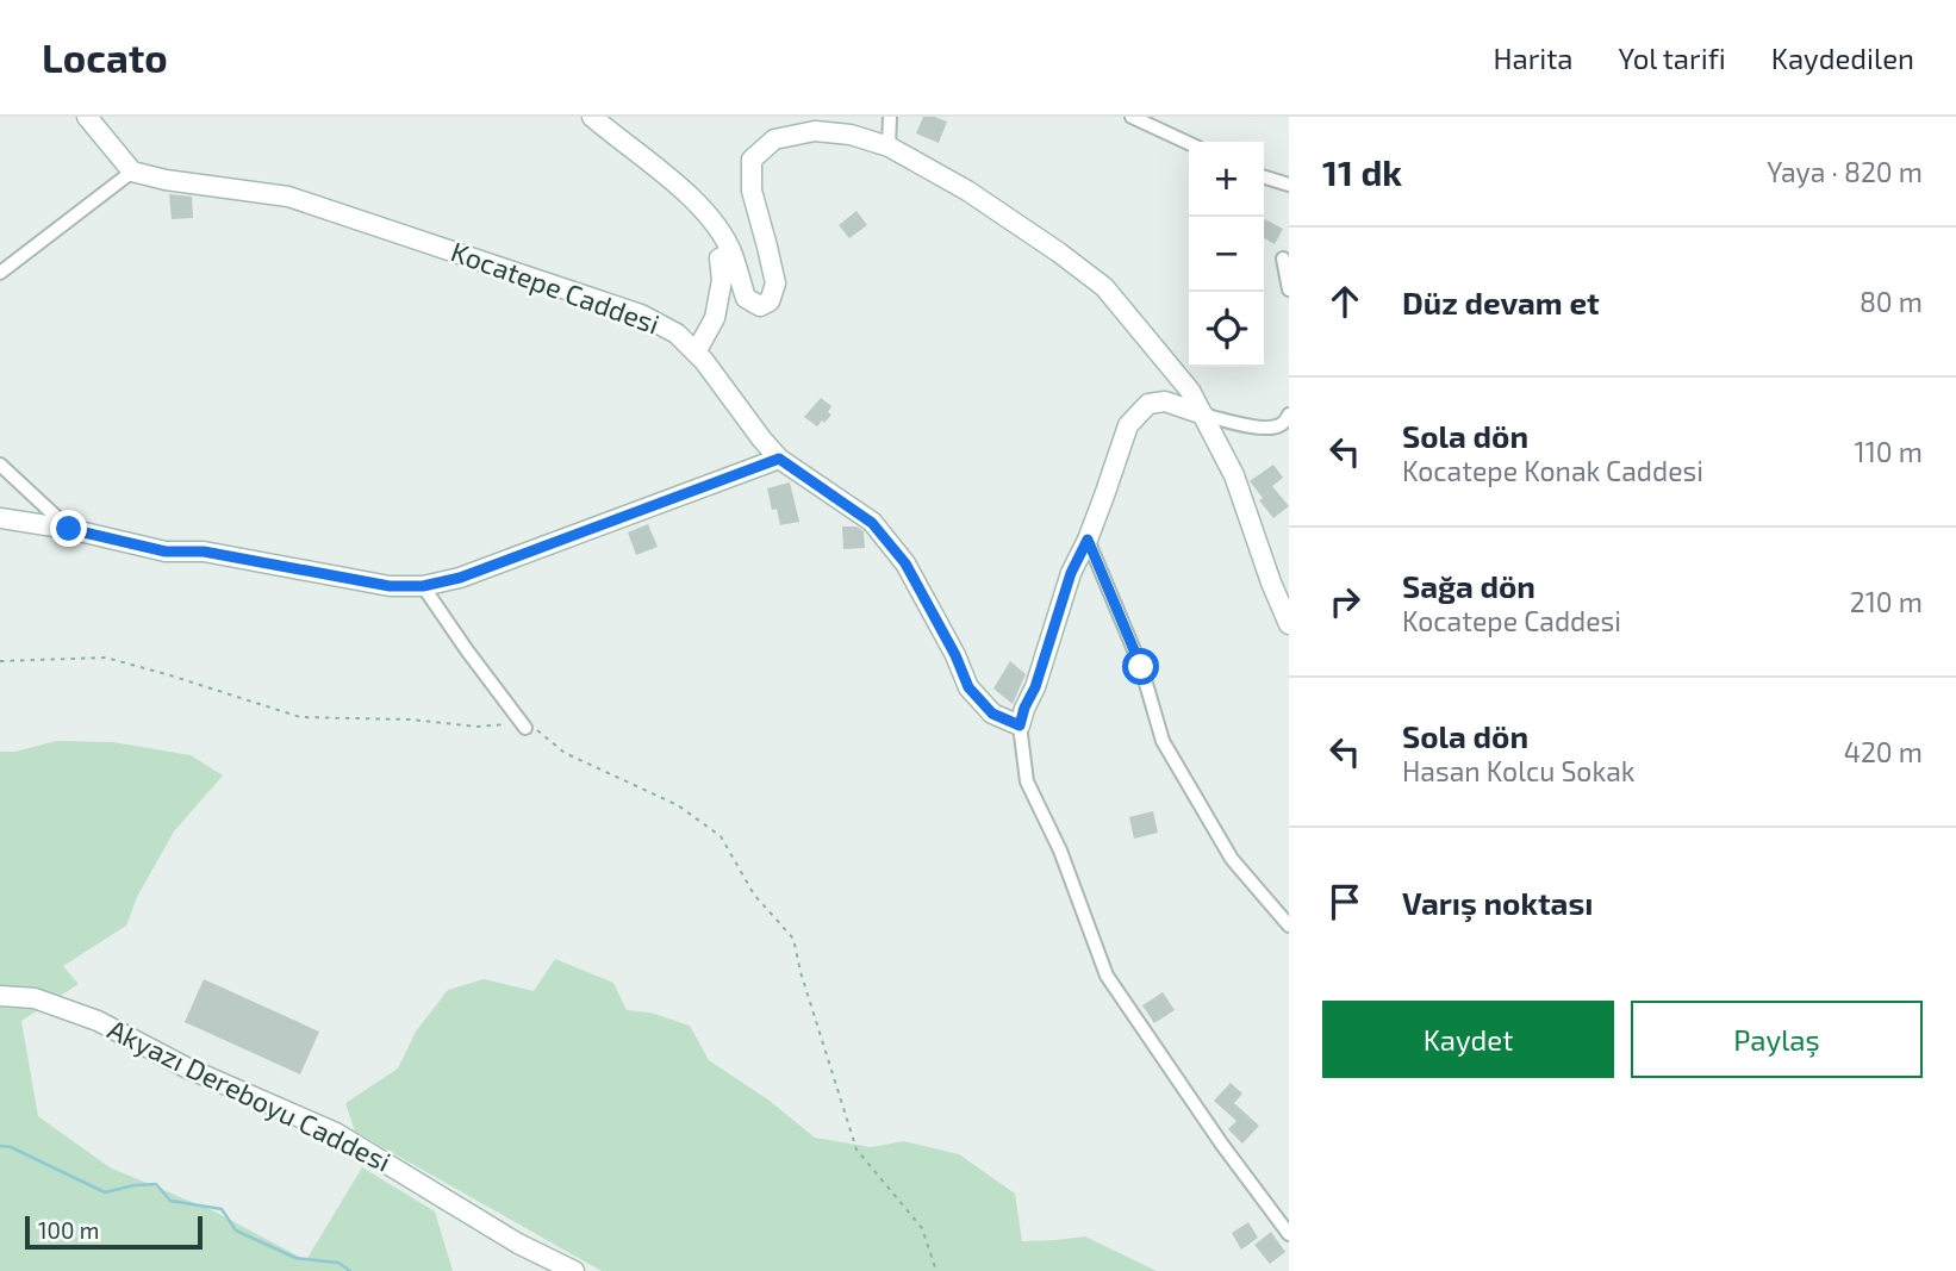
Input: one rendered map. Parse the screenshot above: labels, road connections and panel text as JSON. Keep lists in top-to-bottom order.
{
  "streets": {
    "main road": ["Kocatepe Caddesi", "Akyazı Dereboyu Caddesi"]
  },
  "scale_bar": "100 m",
  "page": {
    "header": "Locato",
    "nav": ["Harita", "Yol tarifi", "Kaydedilen"],
    "heading": ["11 dk", "Yaya · 820 m"],
    "map_buttons": ["+", "−"],
    "list": [
      ["Düz devam et", "80 m"],
      ["Sola dön", "Kocatepe Konak Caddesi", "110 m"],
      ["Sağa dön", "Kocatepe Caddesi", "210 m"],
      ["Sola dön", "Hasan Kolcu Sokak", "420 m"],
      "Varış noktası"
    ],
    "buttons": ["Kaydet", "Paylaş"],
    "scale": "100 m"
  }
}
